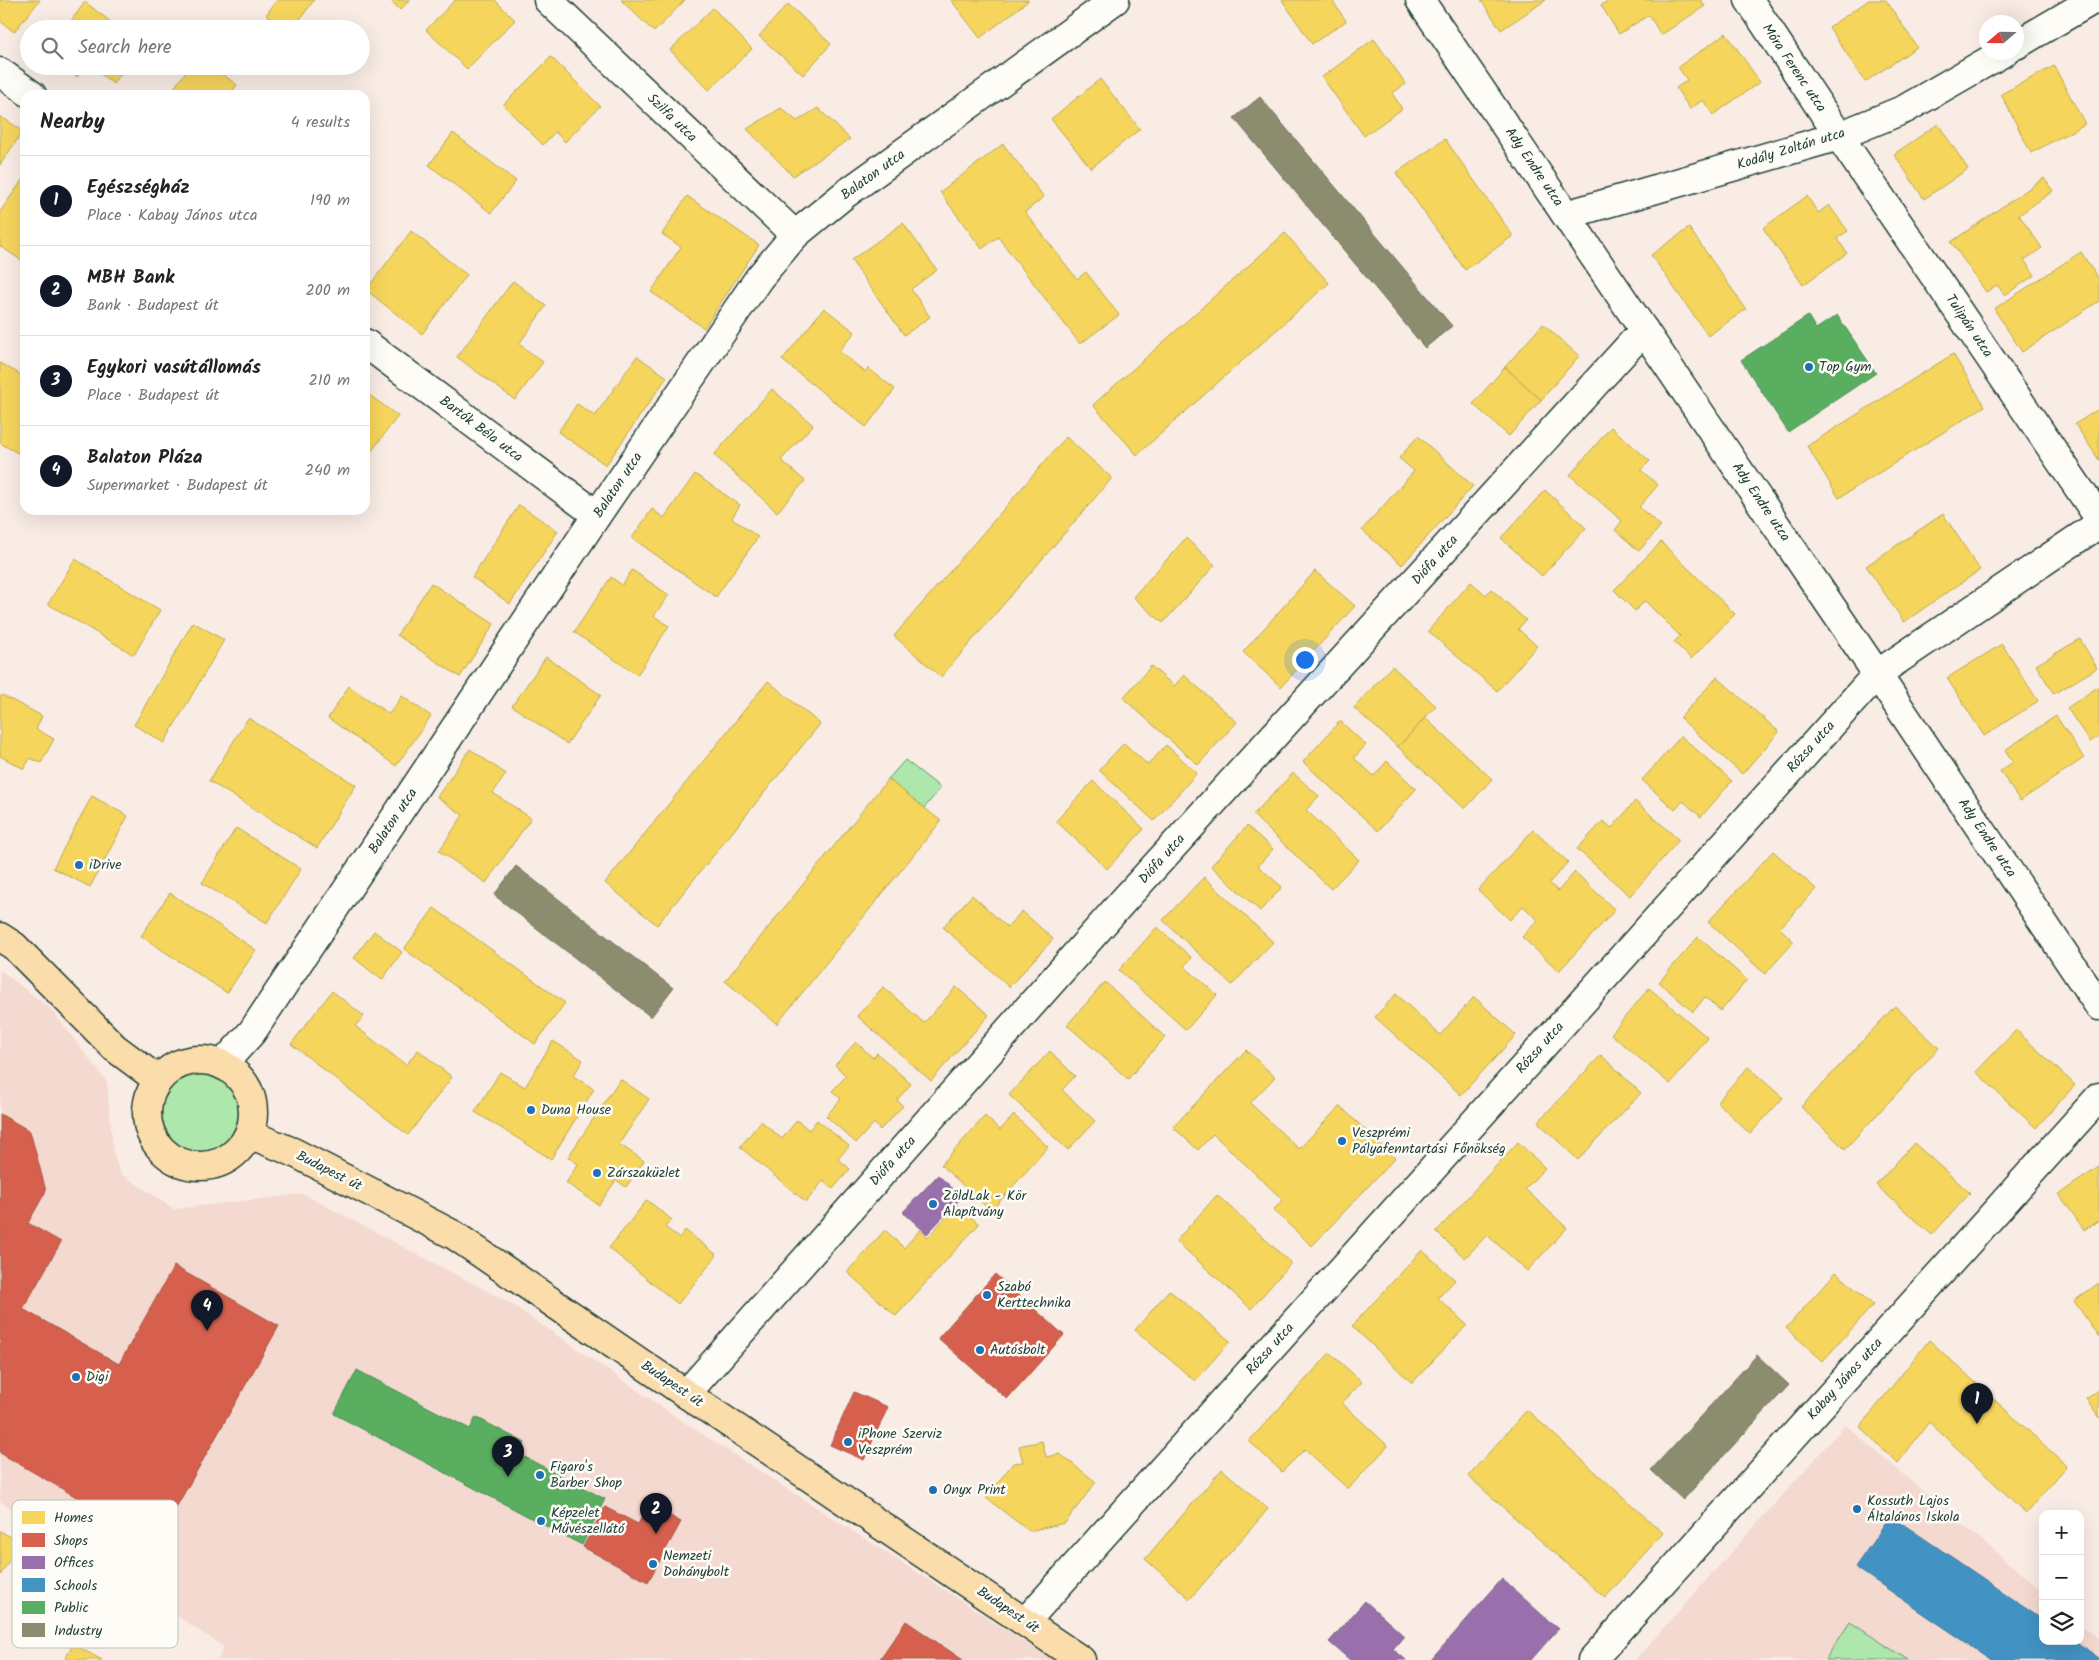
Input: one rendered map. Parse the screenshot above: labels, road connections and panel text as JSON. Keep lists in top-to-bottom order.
{
  "streets": {
    "main road": ["Budapest út"],
    "street": [
      "Móra Ferenc utca",
      "Szilfa utca",
      "Kodály Zoltán utca",
      "Ady Endre utca",
      "Balaton utca",
      "Tulipán utca",
      "Bartók Béla utca",
      "Diófa utca",
      "Rózsa utca",
      "Kabay János utca"
    ]
  },
  "crossings": [
    ["Móra Ferenc utca", "Kodály Zoltán utca"],
    ["Móra Ferenc utca", "Tulipán utca"],
    ["Szilfa utca", "Balaton utca"],
    ["Kodály Zoltán utca", "Ady Endre utca"],
    ["Kodály Zoltán utca", "Tulipán utca"],
    ["Ady Endre utca", "Diófa utca"],
    ["Ady Endre utca", "Rózsa utca"],
    ["Balaton utca", "Bartók Béla utca"],
    ["Balaton utca", "Budapest út"],
    ["Diófa utca", "Budapest út"],
    ["Rózsa utca", "Budapest út"]
  ],
  "places": [
    "Top Gym",
    "iDrive",
    "Duna House",
    "Veszprémi Pályafenntartási Főnökség",
    "Zárszaküzlet",
    "ZöldLak - Kör Alapítvány",
    "Szabó Kerttechnika",
    "Autósbolt",
    "Digi",
    "iPhone Szerviz Veszprém",
    "Figaro's Barber Shop",
    "Onyx Print",
    "Kossuth Lajos Általános Iskola",
    "Képzelet Művészellátó",
    "Nemzeti Dohánybolt"
  ],
  "legend": [
    "Homes",
    "Shops",
    "Offices",
    "Schools",
    "Public",
    "Industry"
  ],
  "north": "left",
  "page": {
    "search": "Search here",
    "heading": ["Nearby", "4 results"],
    "list": [
      {
        "mark": "1",
        "name": "Egészségház",
        "note": "Place · Kabay János utca",
        "value": "190 m"
      },
      {
        "mark": "2",
        "name": "MBH Bank",
        "note": "Bank · Budapest út",
        "value": "200 m"
      },
      {
        "mark": "3",
        "name": "Egykori vasútállomás",
        "note": "Place · Budapest út",
        "value": "210 m"
      },
      {
        "mark": "4",
        "name": "Balaton Pláza",
        "note": "Supermarket · Budapest út",
        "value": "240 m"
      }
    ],
    "pins": [
      "4",
      "1",
      "3",
      "2"
    ],
    "map_buttons": ["+", "−"]
  }
}
